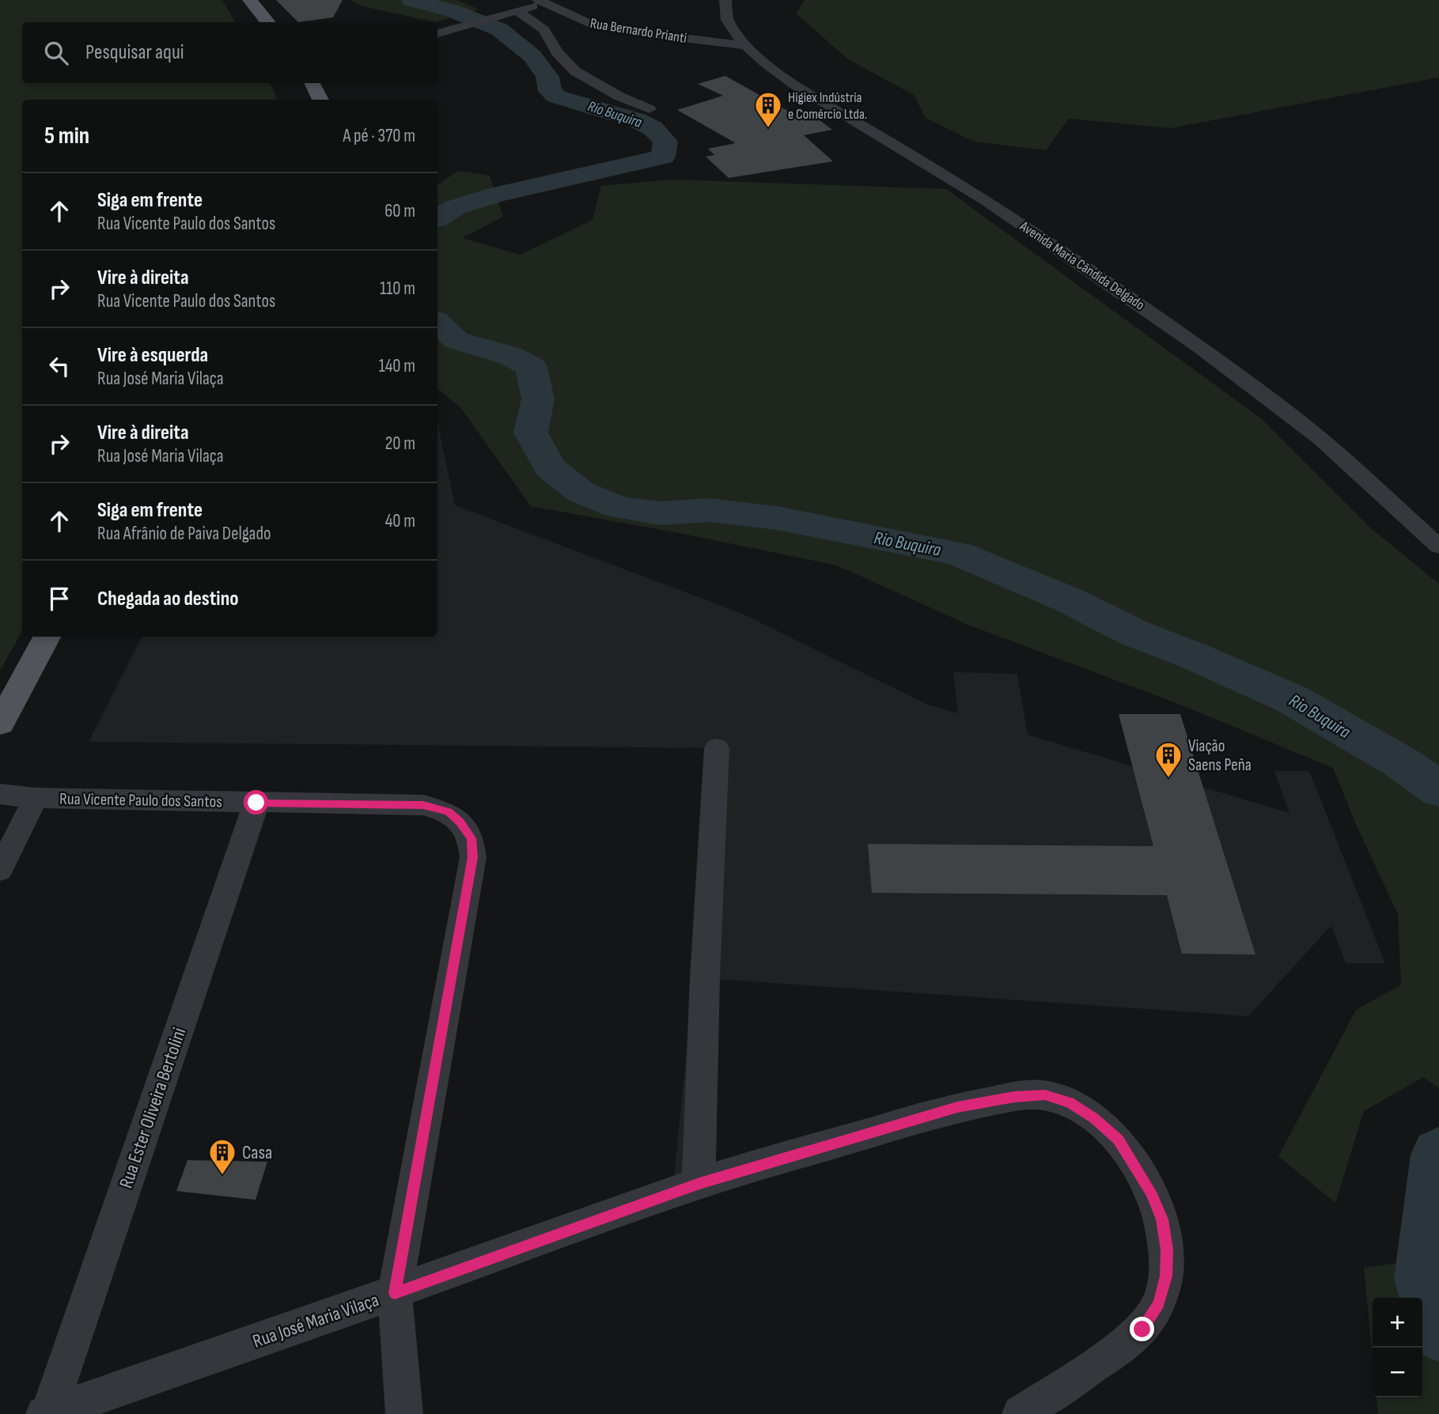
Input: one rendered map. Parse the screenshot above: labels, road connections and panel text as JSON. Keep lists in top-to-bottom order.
{
  "streets": {
    "street": [
      "Rua Bernardo Prianti",
      "Avenida Maria Cândida Delgado",
      "Rua Vicente Paulo dos Santos",
      "Rua Ester Oliveira Bertolini",
      "Rua José Maria Vilaça"
    ]
  },
  "crossings": [
    ["Rua Bernardo Prianti", "Avenida Maria Cândida Delgado"],
    ["Rua Vicente Paulo dos Santos", "Rua Ester Oliveira Bertolini"],
    ["Rua Vicente Paulo dos Santos", "Rua José Maria Vilaça"],
    ["Rua Ester Oliveira Bertolini", "Rua José Maria Vilaça"]
  ],
  "water": ["Rio Buquira"],
  "places": {
    "building": ["Higiex Indústria e Comércio Ltda.", "Viação Saens Peña", "Casa"]
  },
  "page": {
    "search": "Pesquisar aqui",
    "heading": ["5 min", "A pé · 370 m"],
    "list": [
      ["Siga em frente", "Rua Vicente Paulo dos Santos", "60 m"],
      ["Vire à direita", "Rua Vicente Paulo dos Santos", "110 m"],
      ["Vire à esquerda", "Rua José Maria Vilaça", "140 m"],
      ["Vire à direita", "Rua José Maria Vilaça", "20 m"],
      ["Siga em frente", "Rua Afrânio de Paiva Delgado", "40 m"],
      "Chegada ao destino"
    ],
    "map_buttons": ["+", "−"]
  }
}
